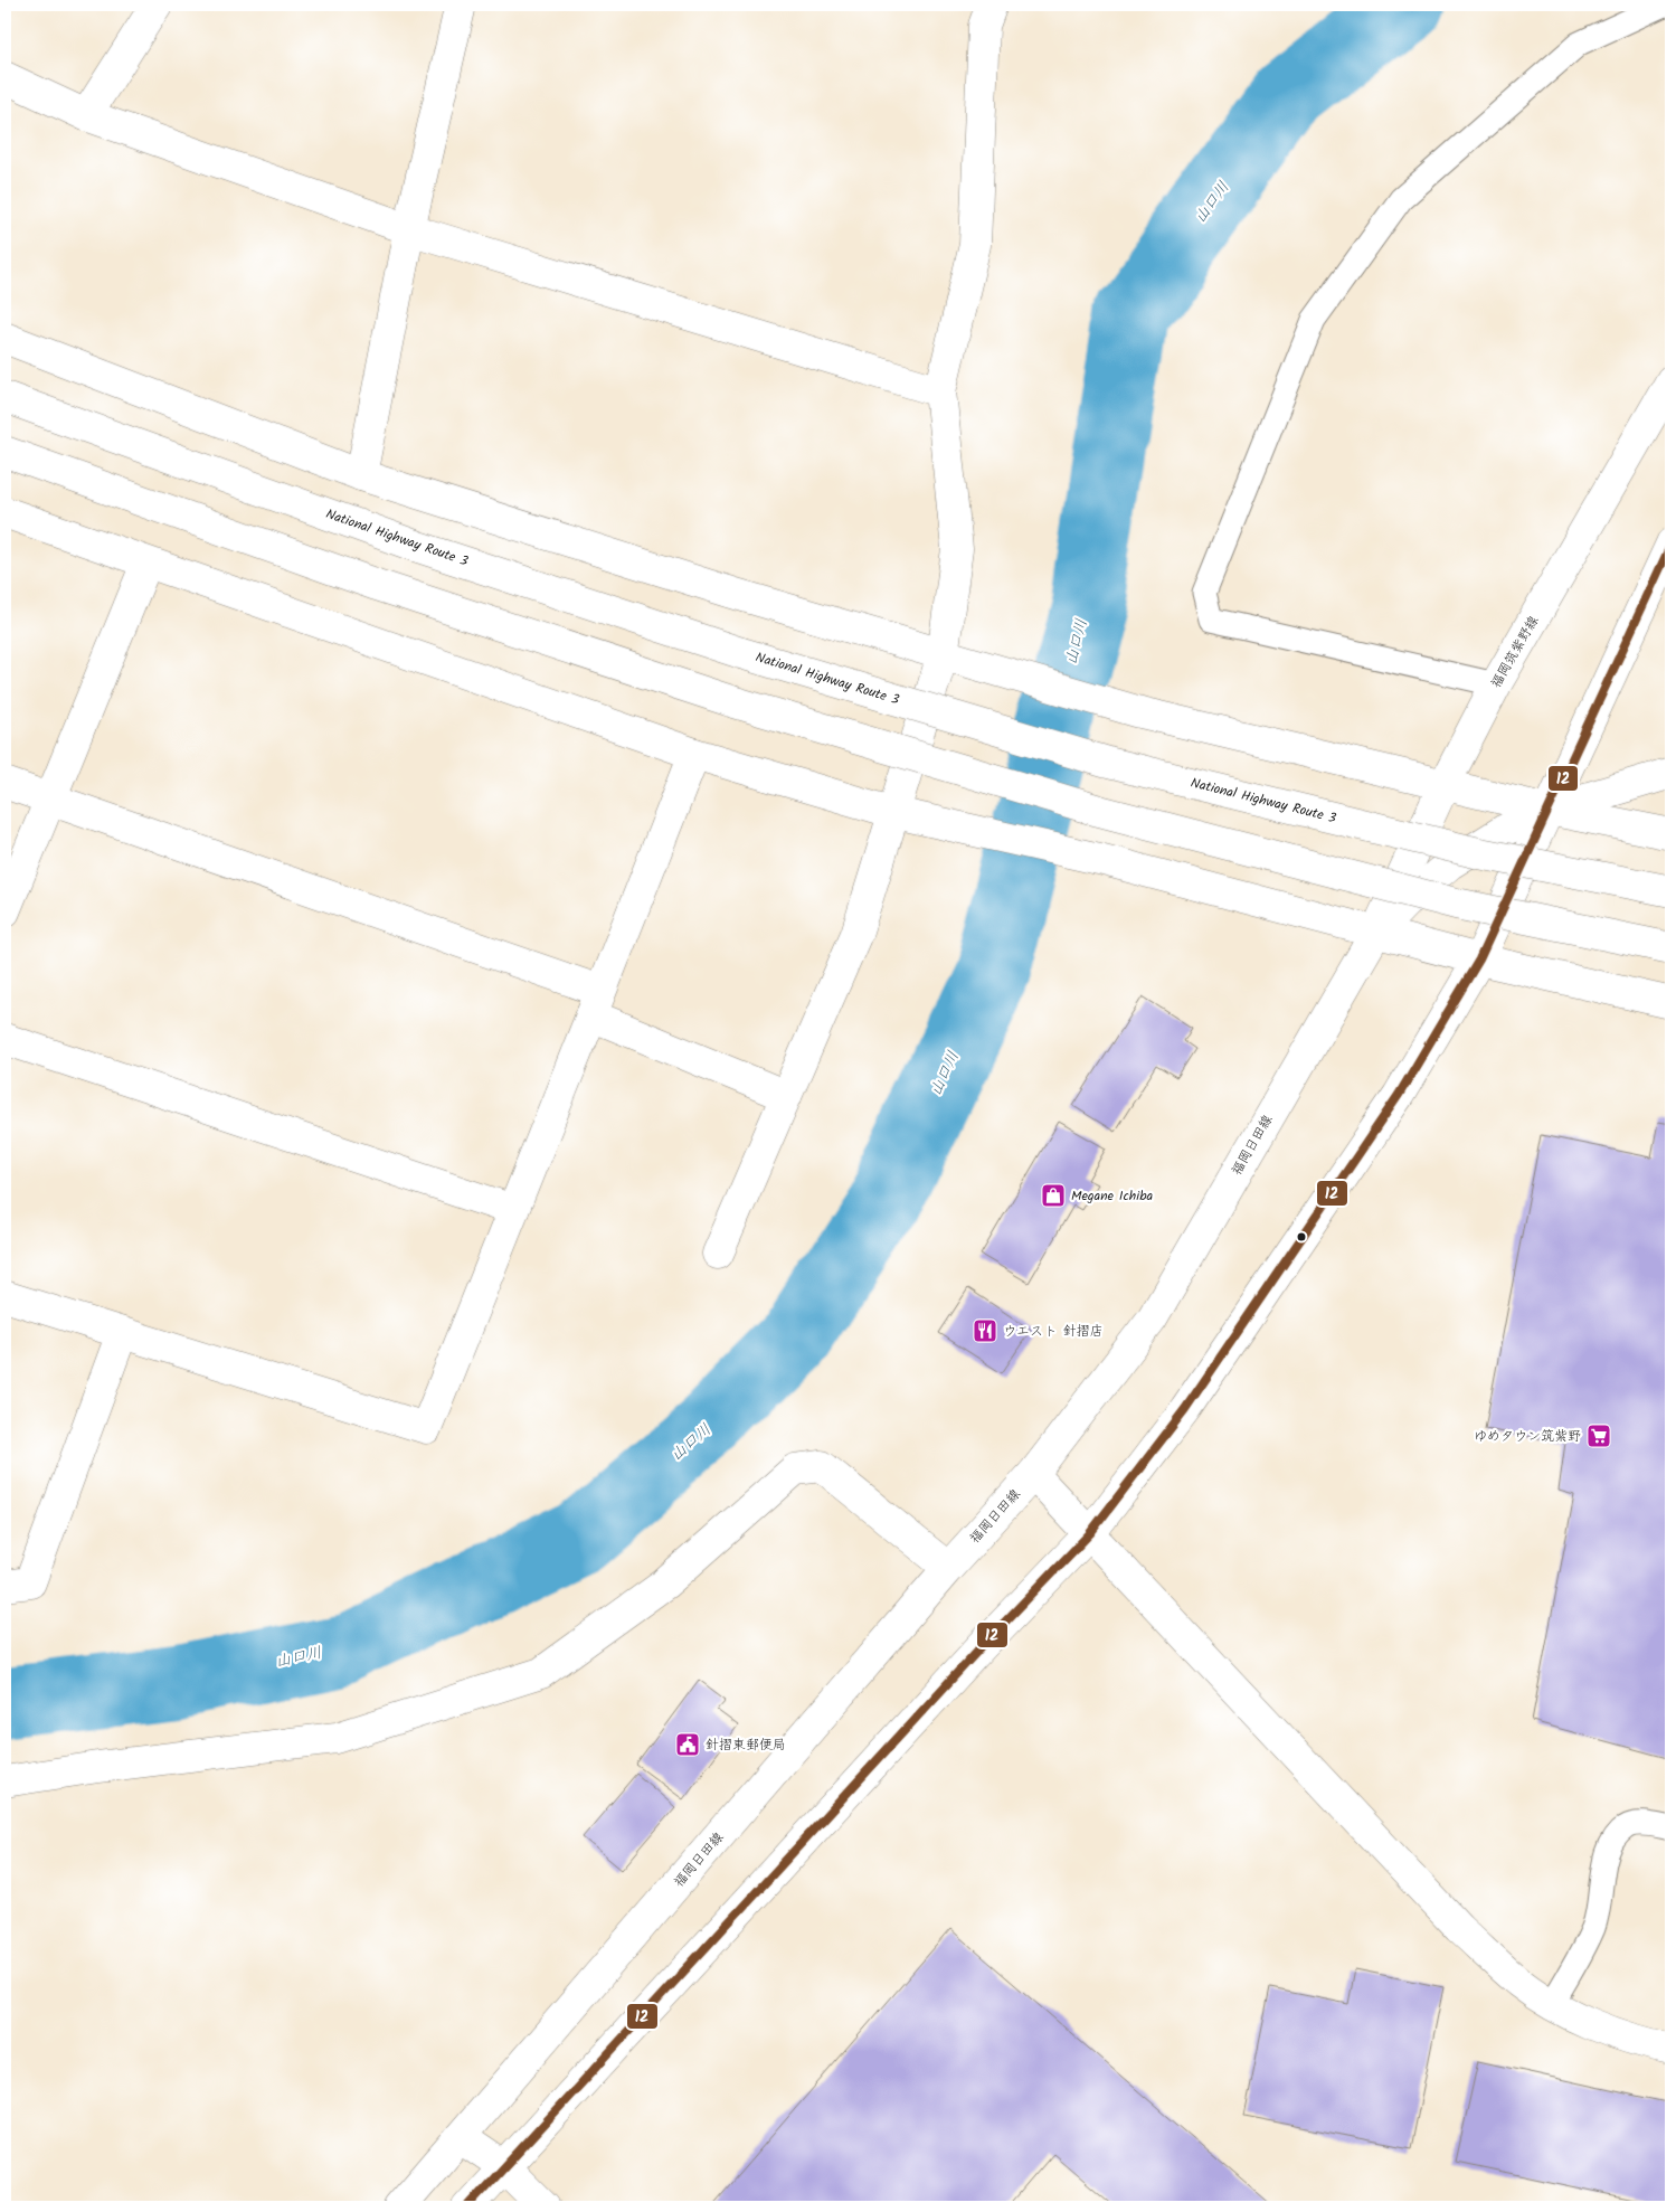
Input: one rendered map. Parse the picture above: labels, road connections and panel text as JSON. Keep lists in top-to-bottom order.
{
  "streets": {
    "main road": ["National Highway Route 3", "福岡筑紫野線", "福岡日田線"]
  },
  "crossings": [
    ["福岡筑紫野線", "福岡日田線"]
  ],
  "water": ["山口川"],
  "places": {
    "shop": ["Megane Ichiba"],
    "restaurant": ["ウエスト 針摺店"],
    "supermarket": ["ゆめタウン筑紫野"],
    "public building": ["針摺東郵便局"]
  },
  "lines": ["transit line 12"]
}
